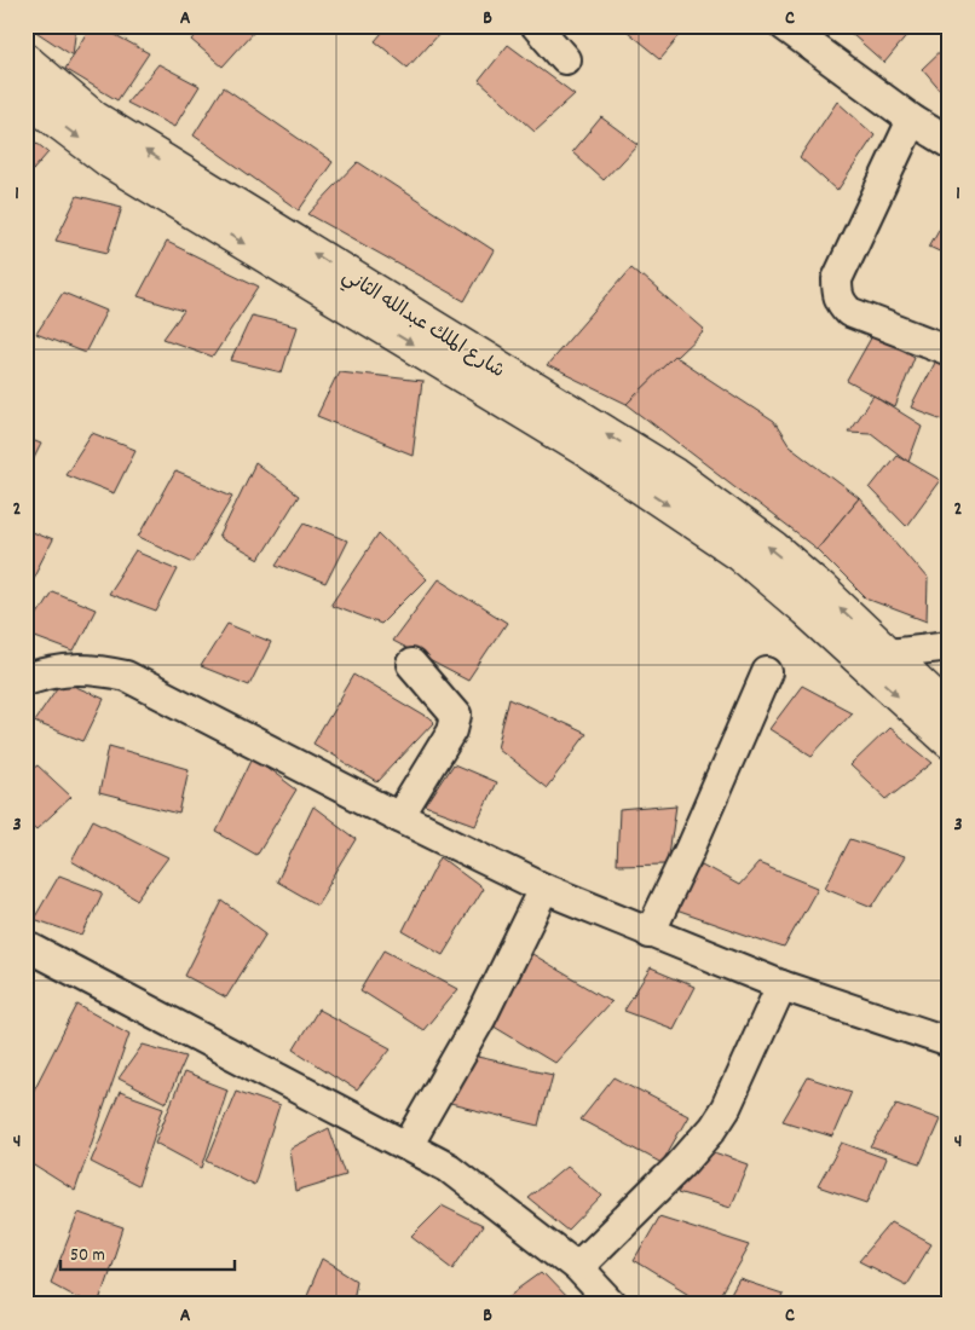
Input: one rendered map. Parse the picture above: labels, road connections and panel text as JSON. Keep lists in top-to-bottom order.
{
  "streets": {
    "main road": ["شارع الملك عبدالله الثاني"]
  },
  "scale_bar": "50 m",
  "grid": {
    "columns": ["A", "B", "C"],
    "rows": [
      "1",
      "2",
      "3",
      "4"
    ]
  }
}
